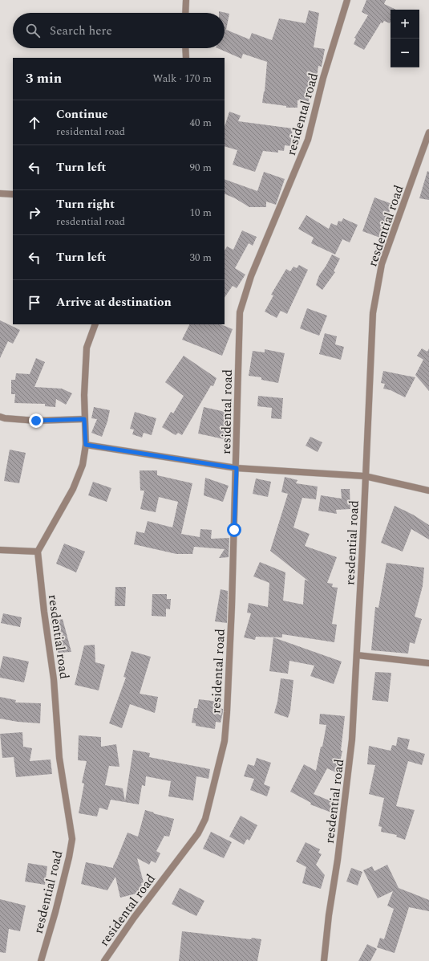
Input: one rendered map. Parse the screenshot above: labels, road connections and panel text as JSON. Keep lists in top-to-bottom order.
{
  "streets": {
    "street": ["residental road", "resdential road"]
  },
  "page": {
    "map_buttons": ["+", "−"],
    "search": "Search here",
    "heading": ["3 min", "Walk · 170 m"],
    "list": [
      ["Continue", "residental road", "40 m"],
      ["Turn left", "90 m"],
      ["Turn right", "resdential road", "10 m"],
      ["Turn left", "30 m"],
      "Arrive at destination"
    ]
  }
}
